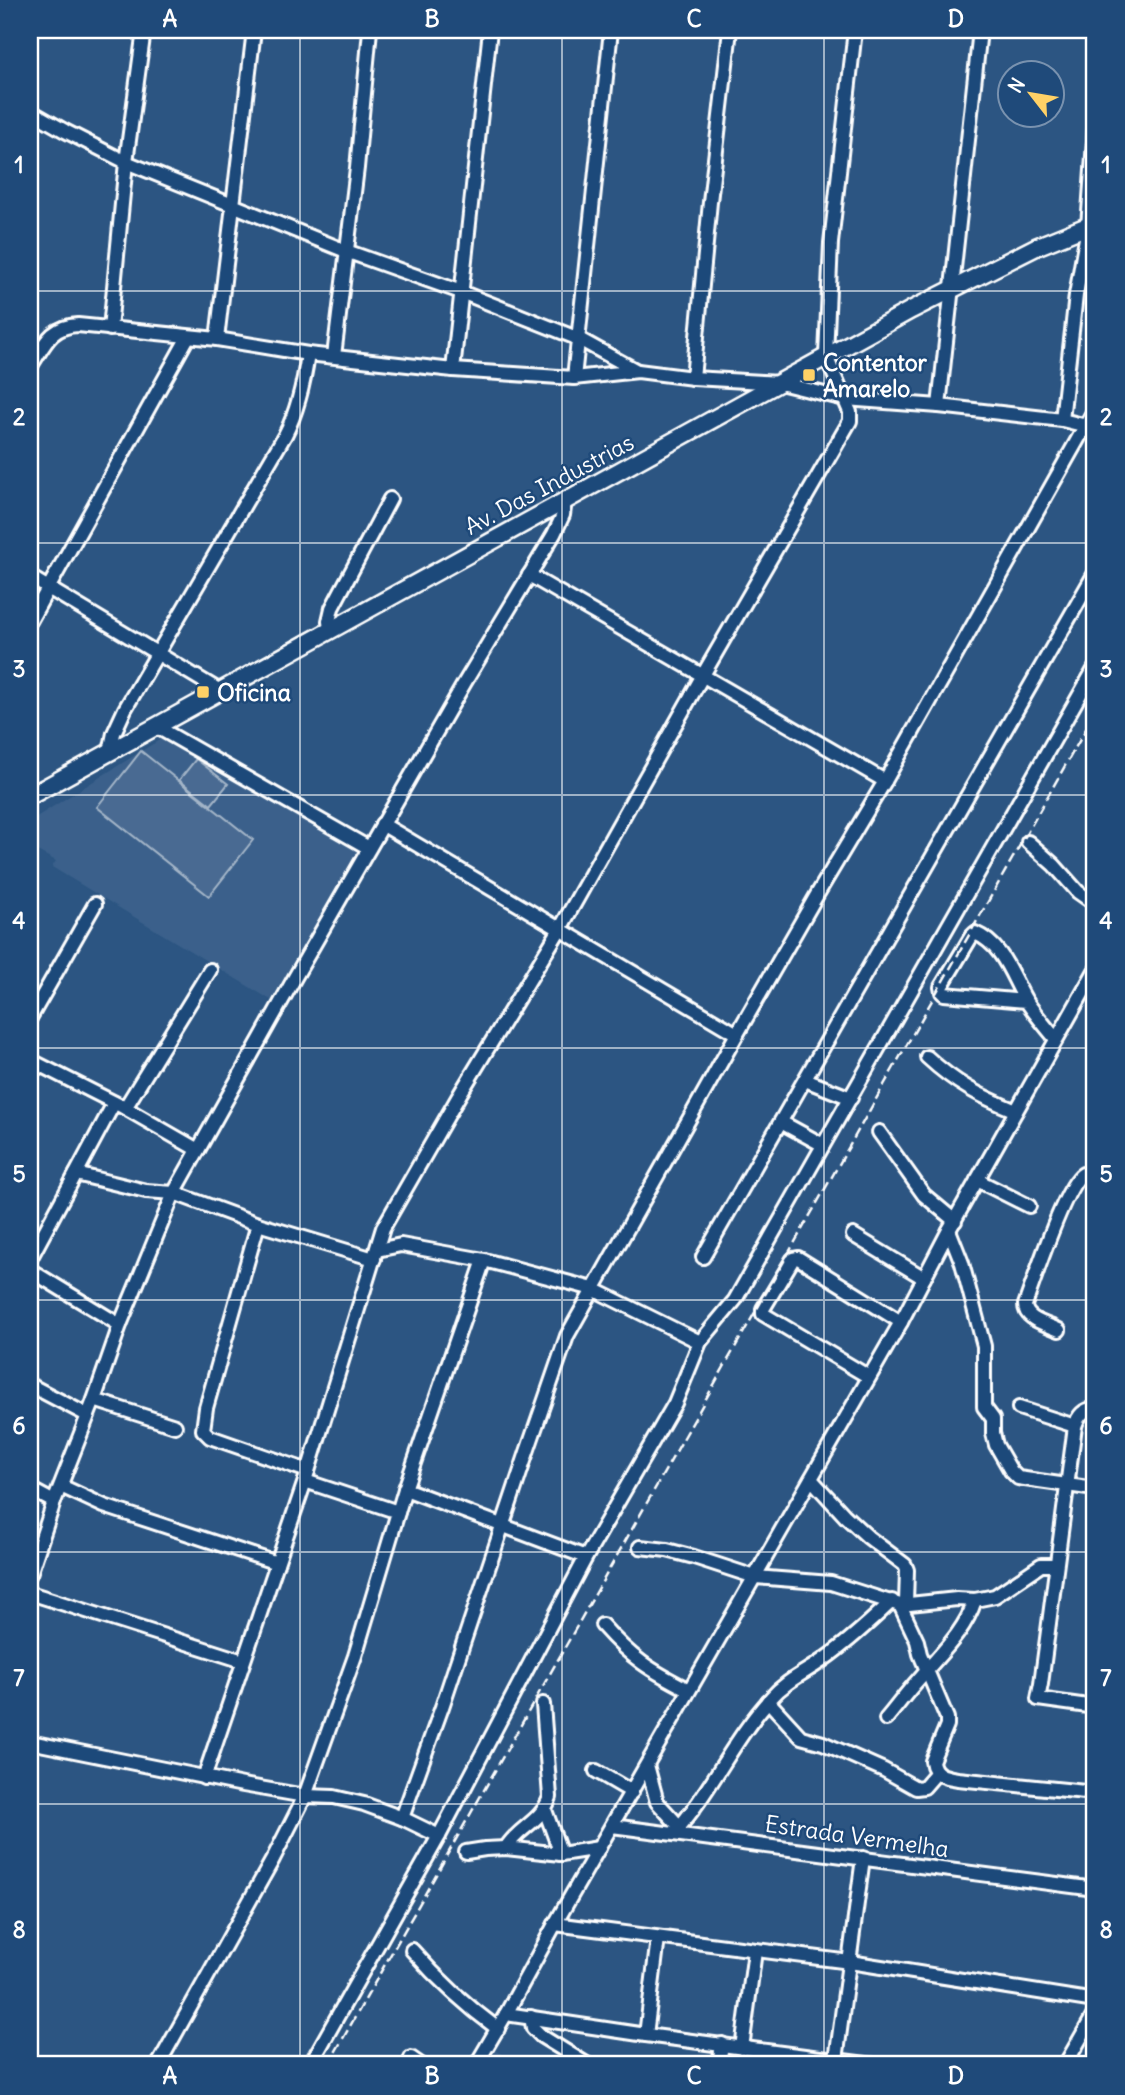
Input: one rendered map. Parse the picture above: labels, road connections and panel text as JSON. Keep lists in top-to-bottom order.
{
  "streets": {
    "main road": ["Av. Das Industrias"],
    "street": ["Estrada Vermelha"]
  },
  "places": {
    "transit": ["Contentor Amarelo", "Oficina"]
  },
  "north": "top left",
  "grid": {
    "columns": [
      "A",
      "B",
      "C",
      "D"
    ],
    "rows": [
      "1",
      "2",
      "3",
      "4",
      "5",
      "6",
      "7",
      "8"
    ]
  }
}
